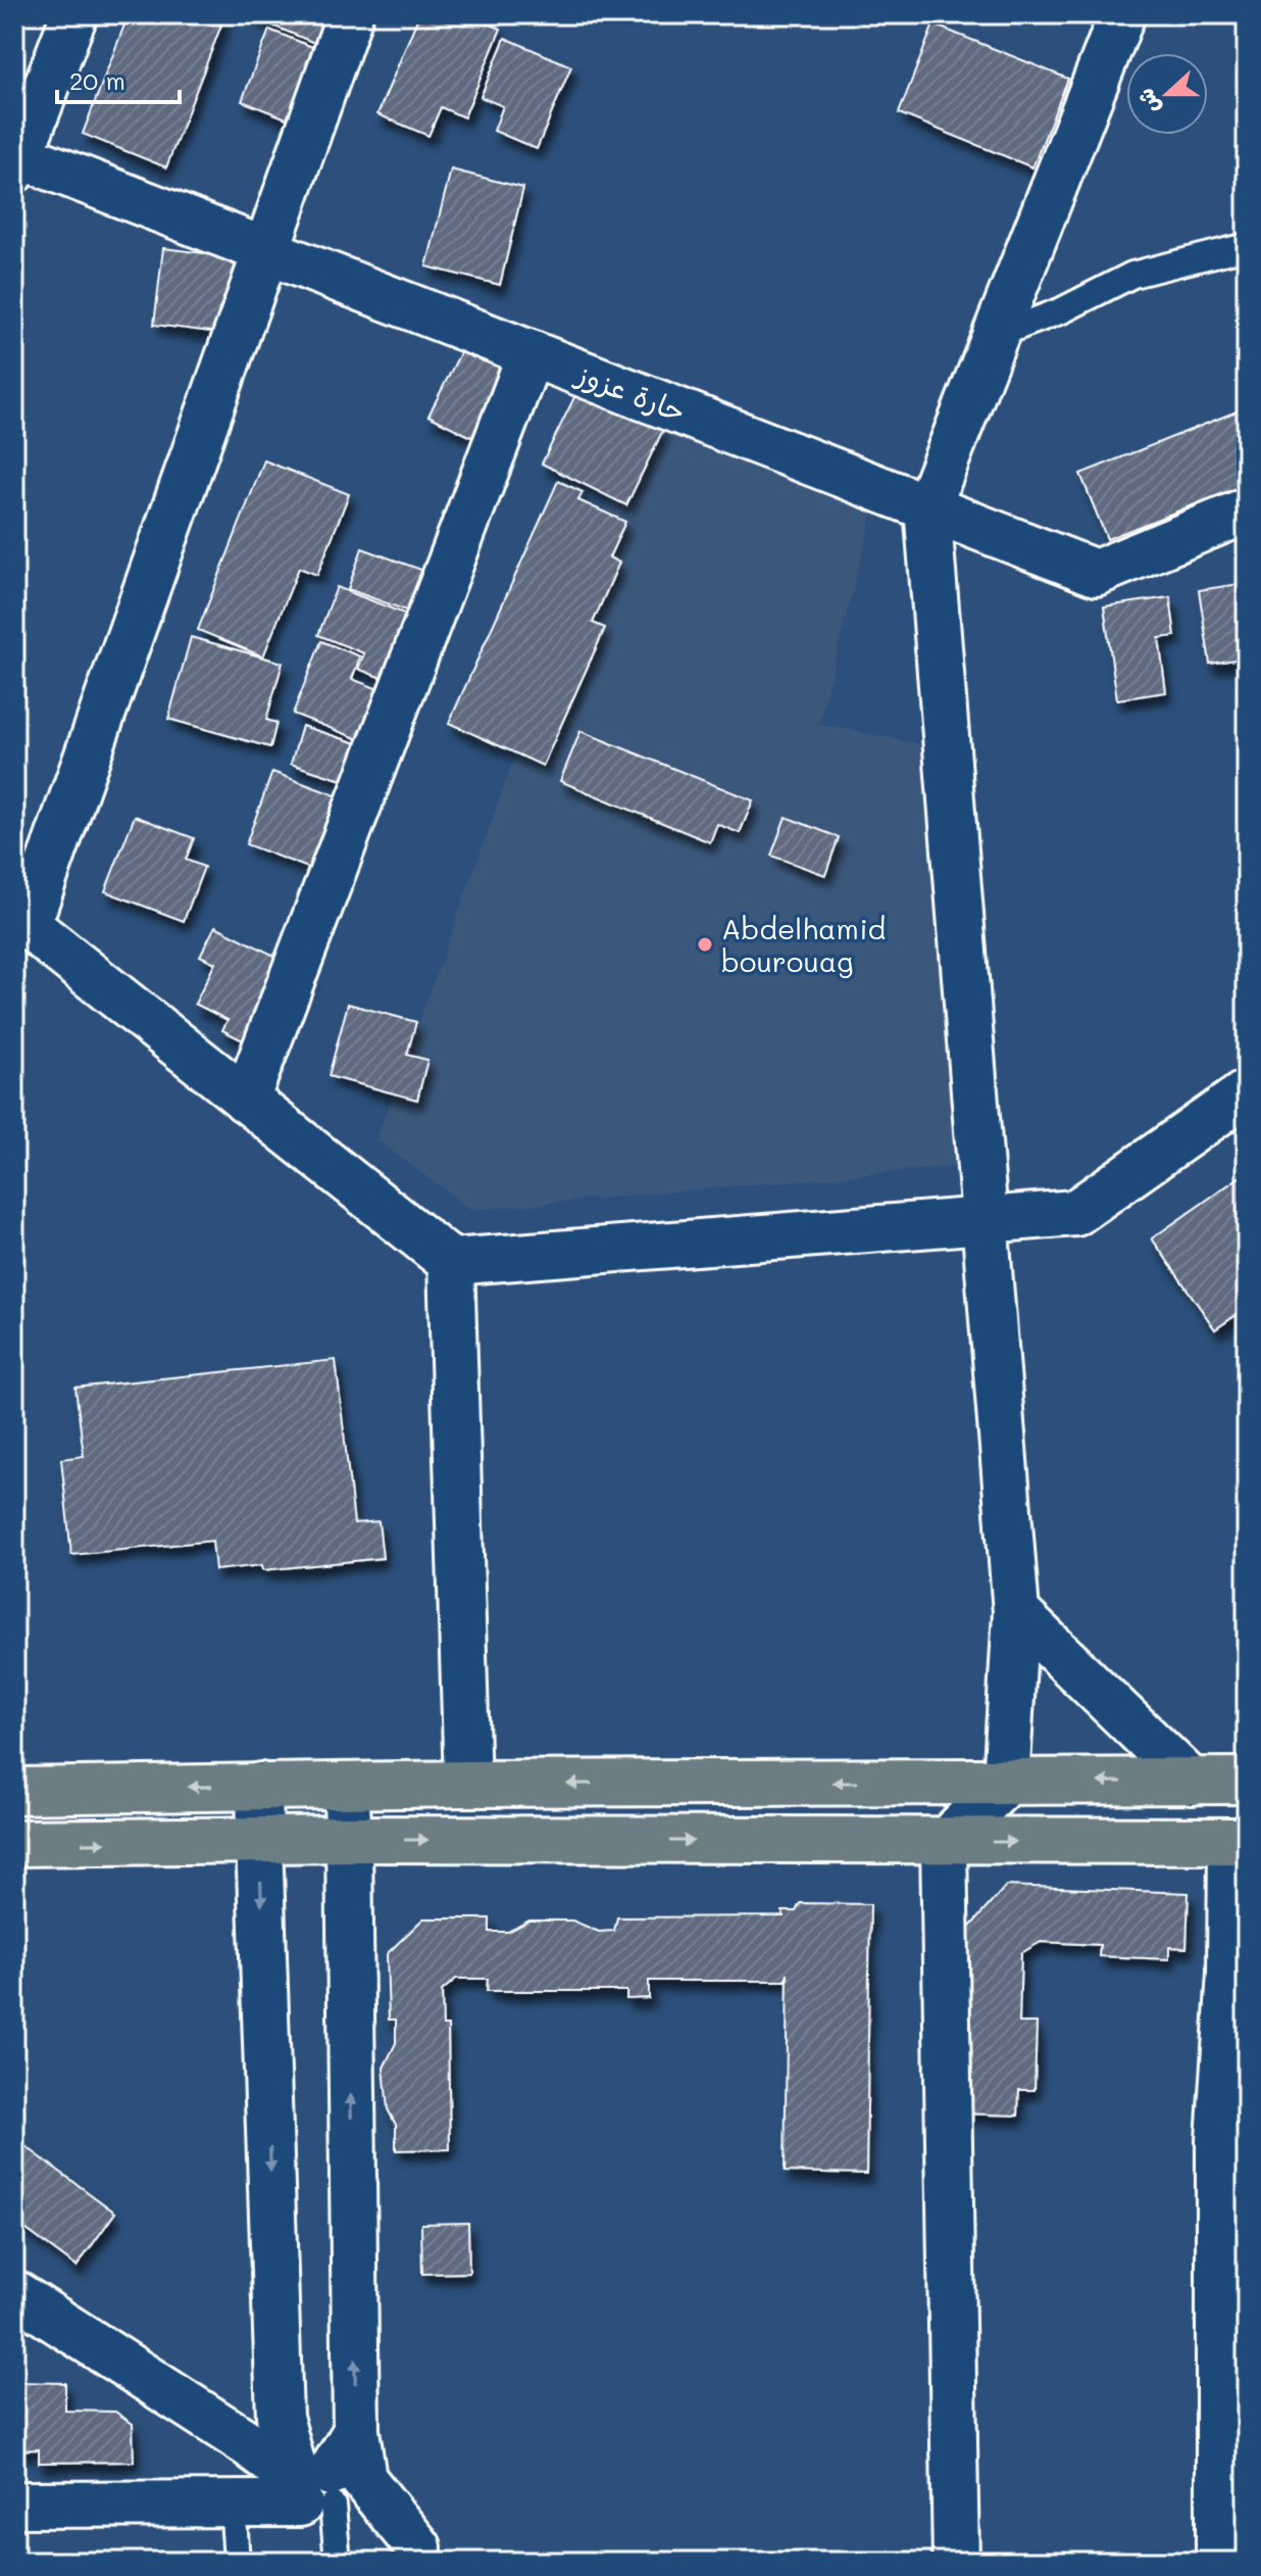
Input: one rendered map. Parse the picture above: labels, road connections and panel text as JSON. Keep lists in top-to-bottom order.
{
  "streets": {
    "street": ["حارة عزوز"]
  },
  "places": ["Abdelhamid bourouag"],
  "scale_bar": "20 m",
  "north": "left"
}
